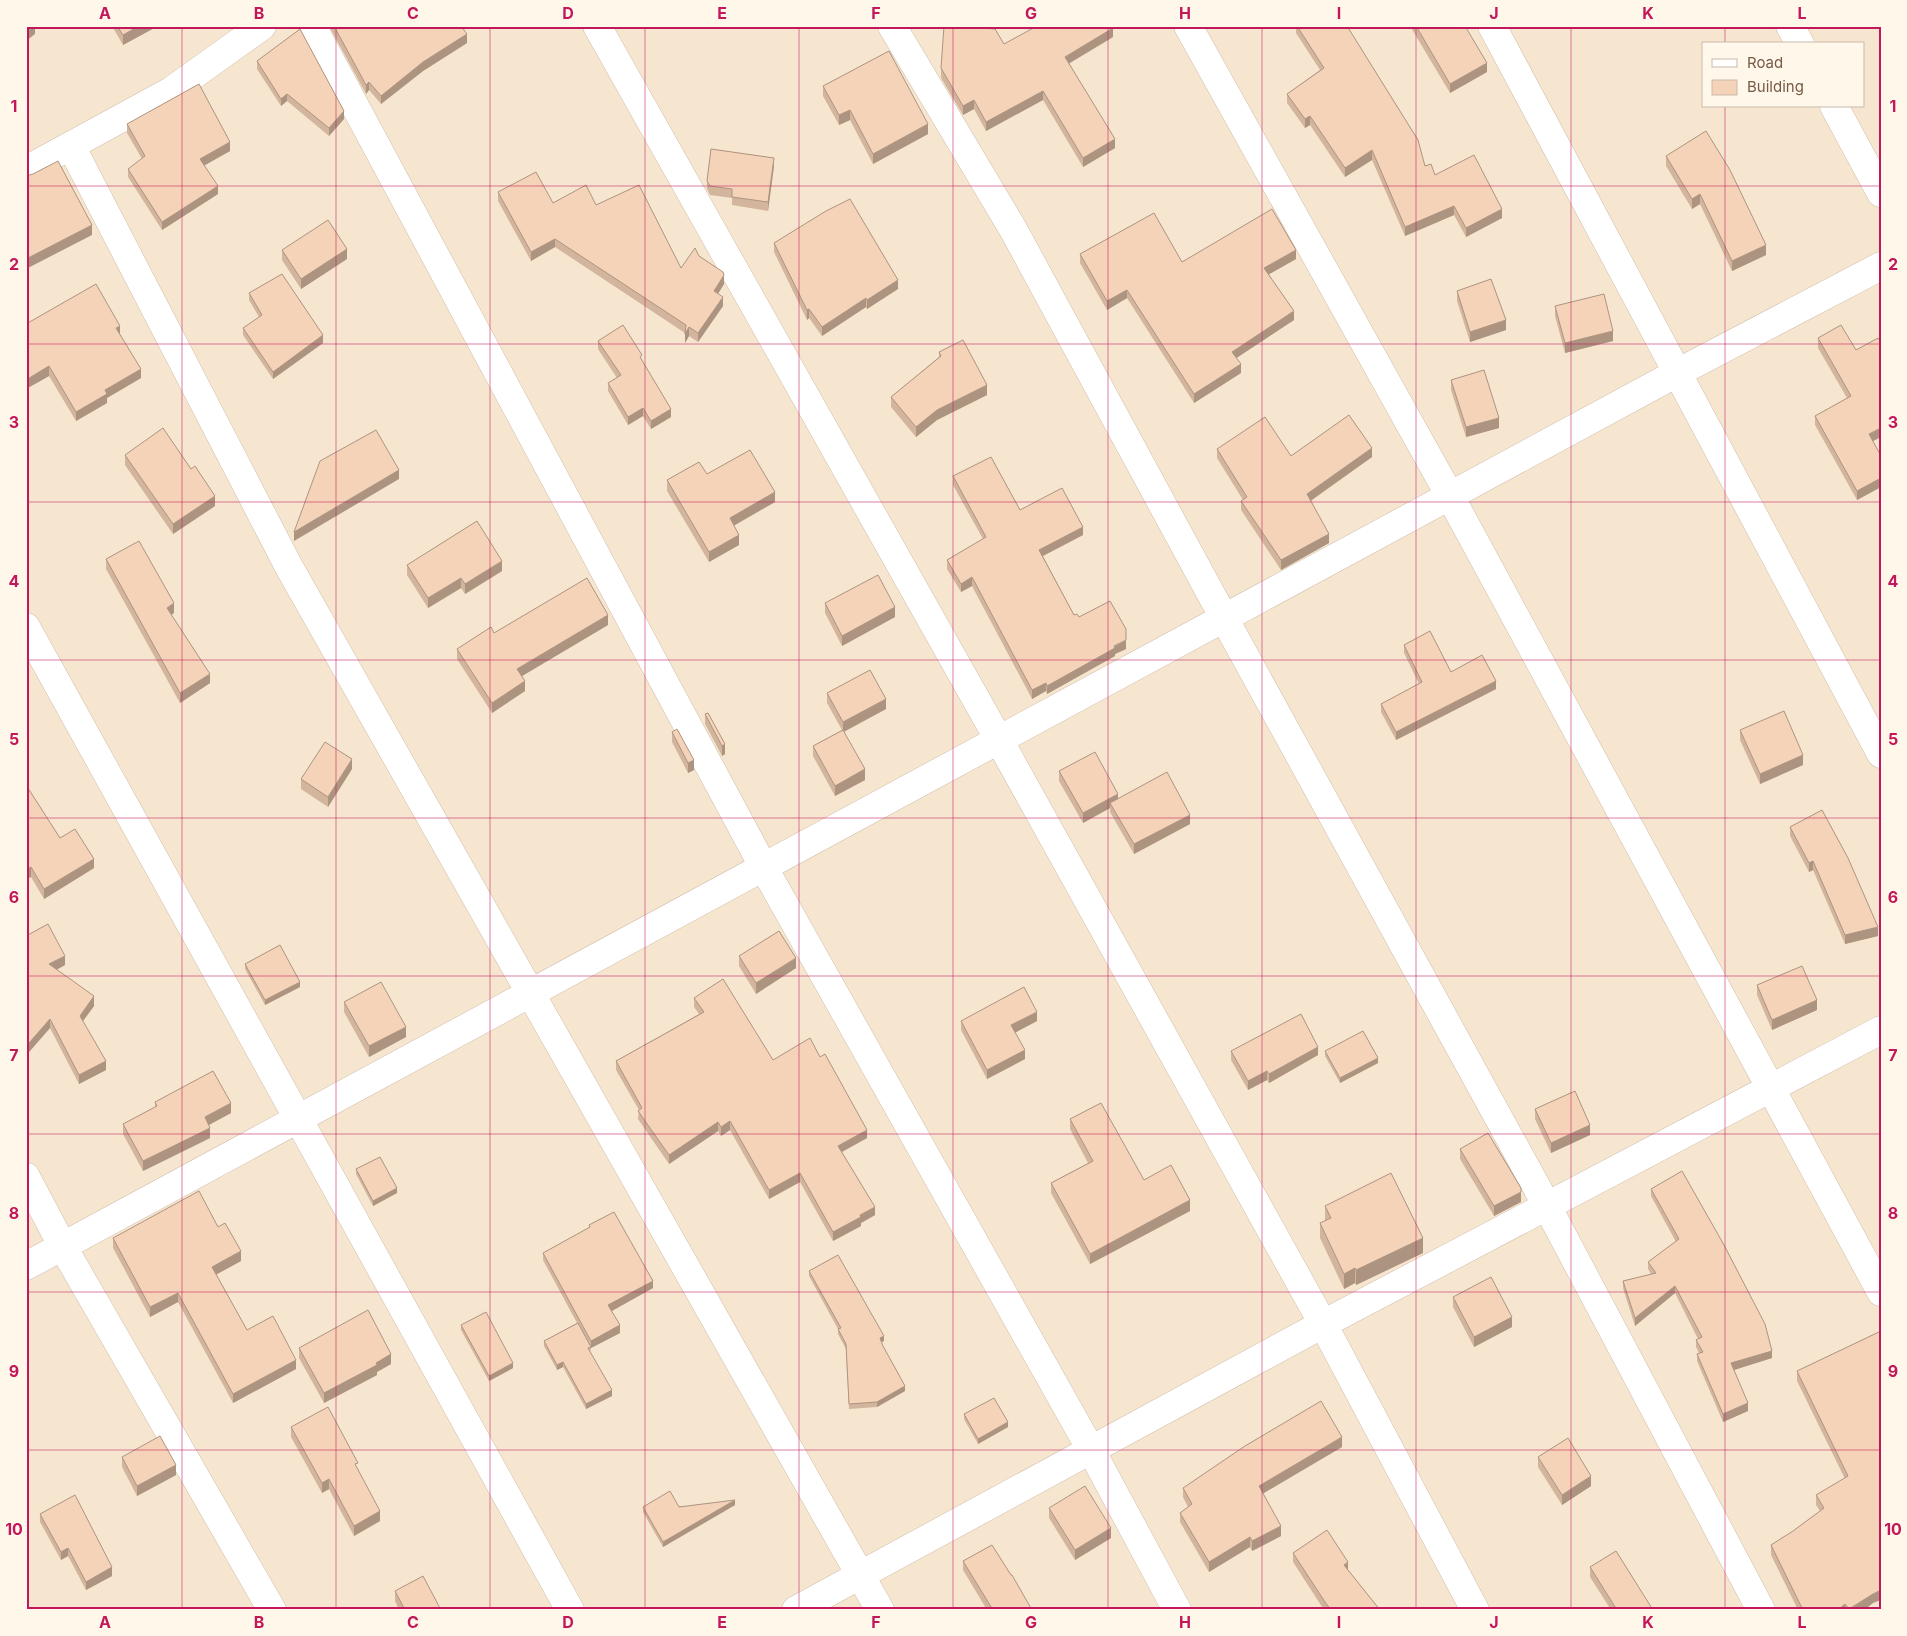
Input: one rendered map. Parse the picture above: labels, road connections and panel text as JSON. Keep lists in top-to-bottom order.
{
  "legend": ["Road", "Building"],
  "grid": {
    "columns": [
      "A",
      "B",
      "C",
      "D",
      "E",
      "F",
      "G",
      "H",
      "I",
      "J",
      "K",
      "L"
    ],
    "rows": [
      "1",
      "2",
      "3",
      "4",
      "5",
      "6",
      "7",
      "8",
      "9",
      "10"
    ]
  }
}
